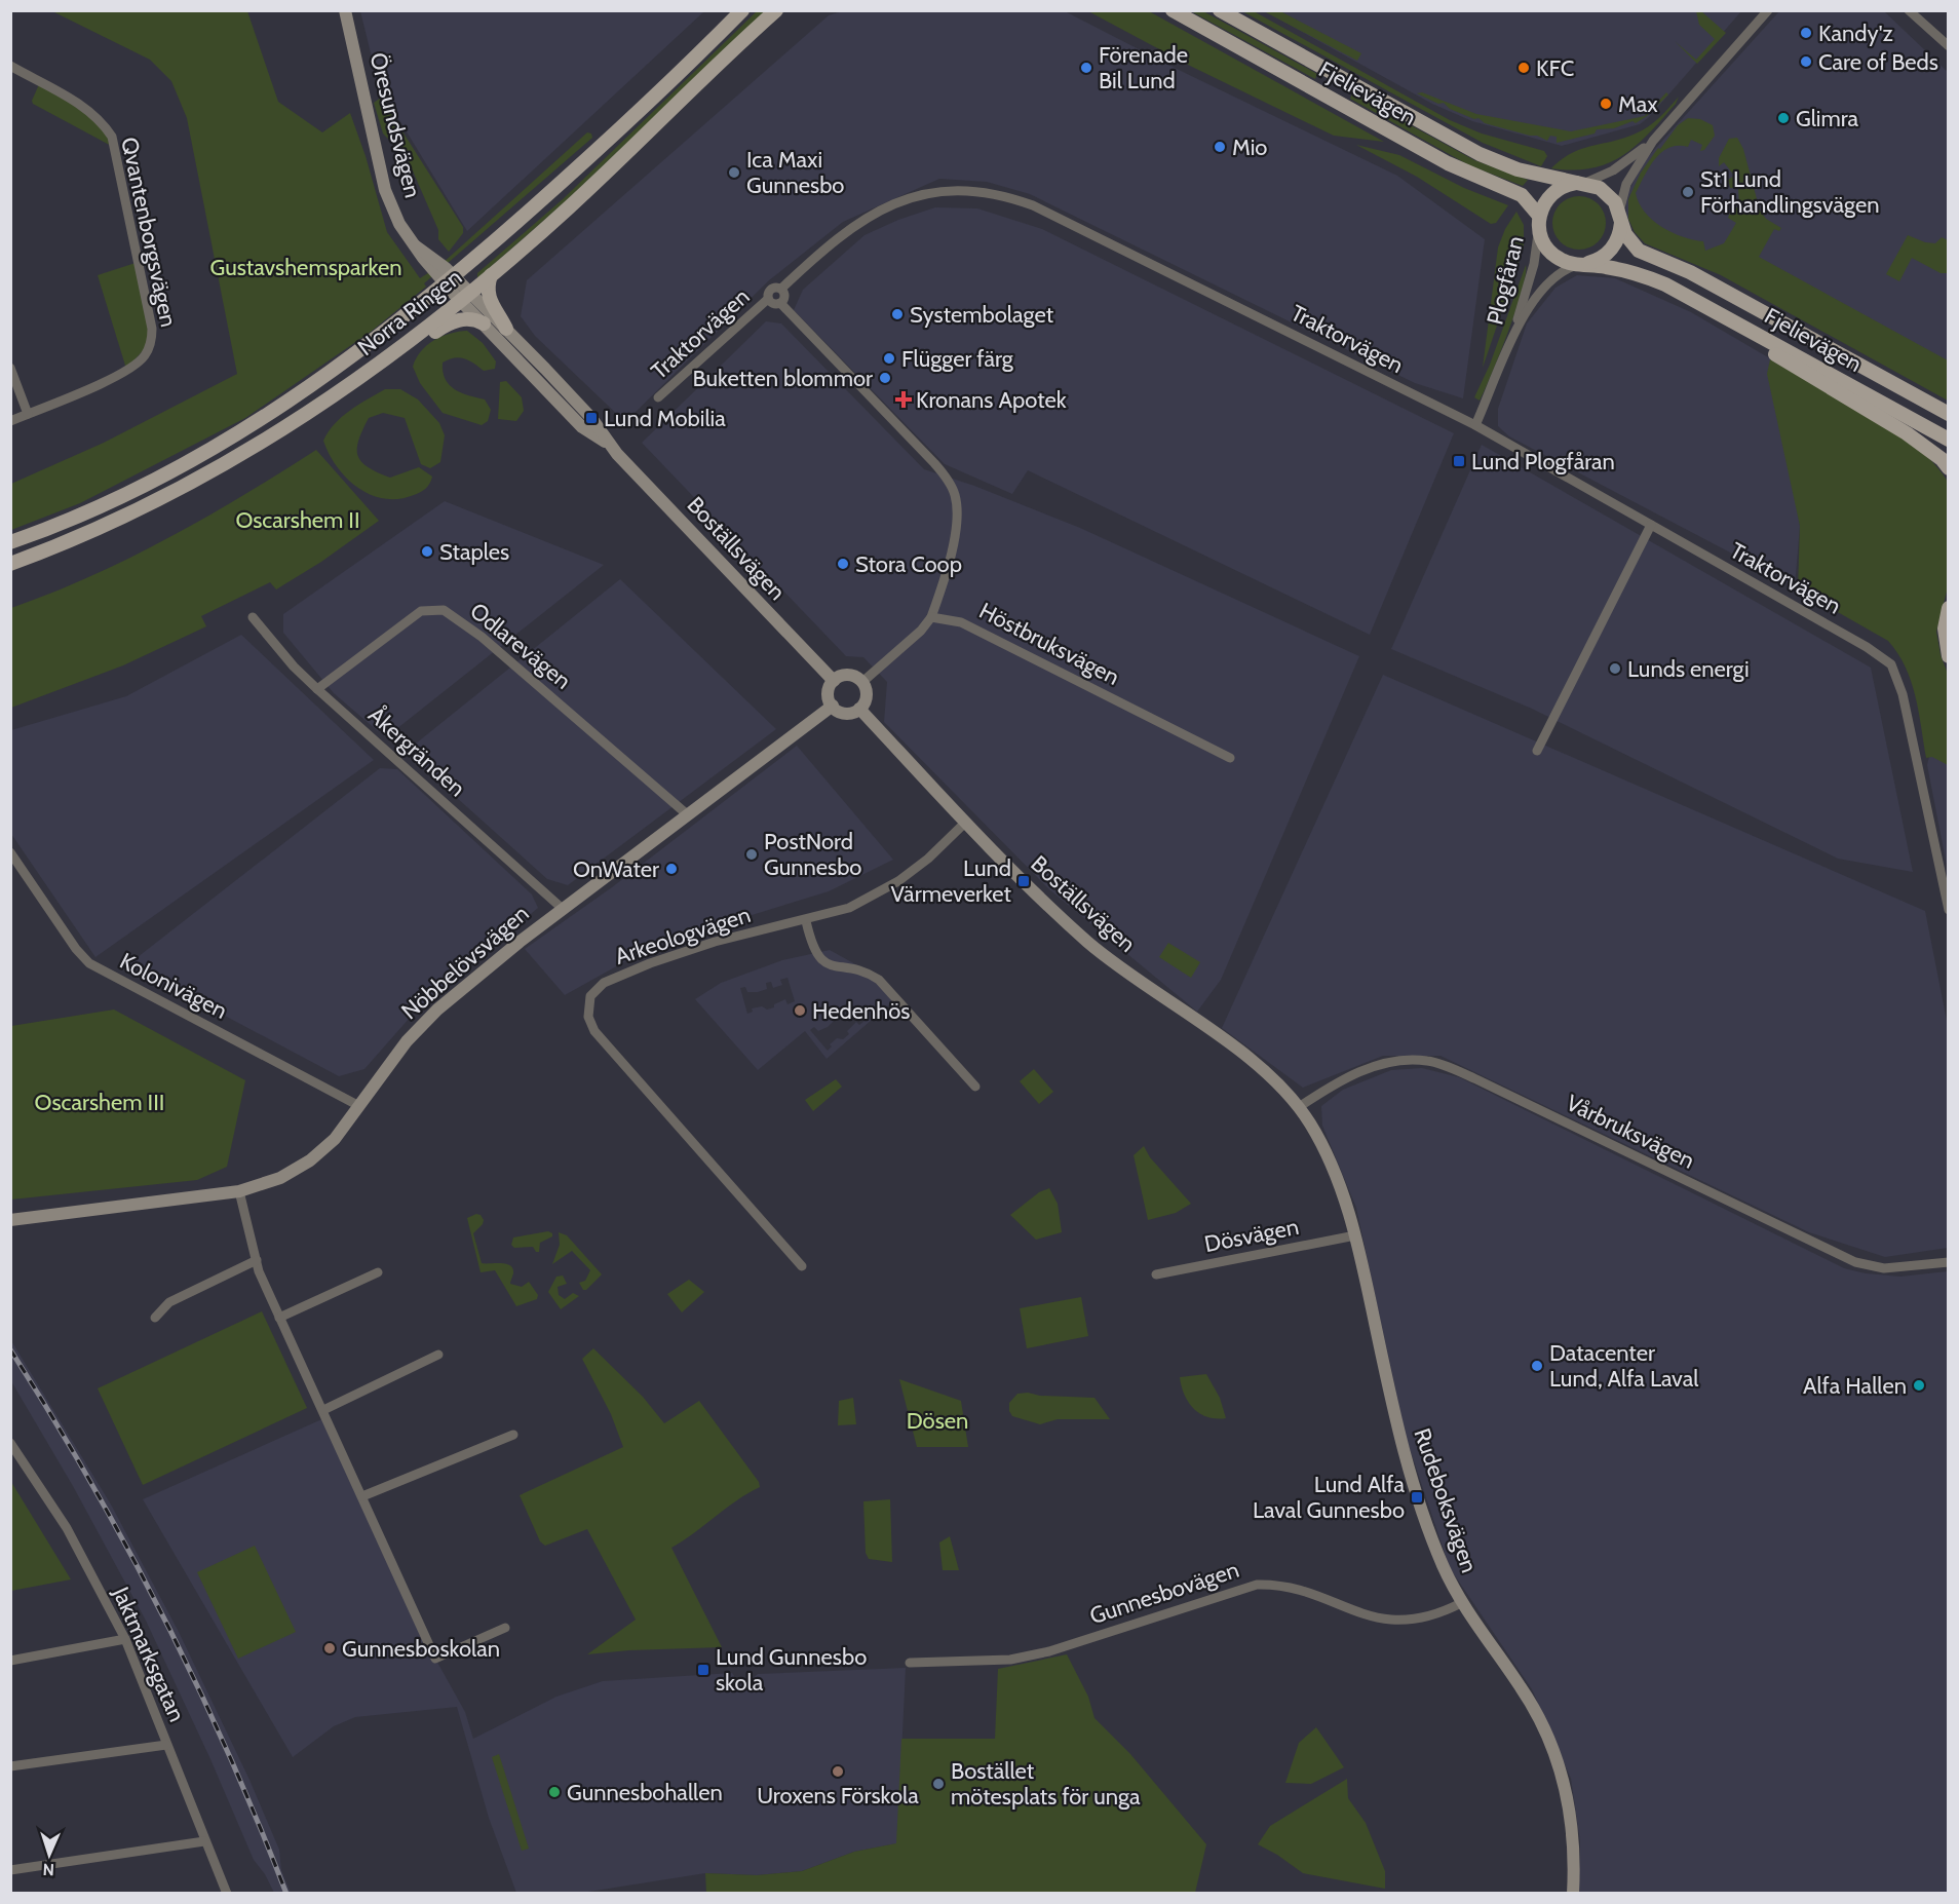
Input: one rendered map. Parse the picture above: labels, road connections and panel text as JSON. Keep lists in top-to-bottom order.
{
  "streets": {
    "main road": ["Fjelievägen", "Norra Ringen"],
    "street": [
      "Öresundsvägen",
      "Qvantenborgsvägen",
      "Plogfåran",
      "Traktorvägen",
      "Boställsvägen",
      "Höstbruksvägen",
      "Odlarevägen",
      "Åkergränden",
      "Arkeologvägen",
      "Nöbbelövsvägen",
      "Kolonivägen",
      "Vårbruksvägen",
      "Dösvägen",
      "Rudeboksvägen",
      "Gunnesbovägen",
      "Jaktmarksgatan"
    ]
  },
  "crossings": [
    ["Fjelievägen", "Plogfåran"],
    ["Öresundsvägen", "Norra Ringen"],
    ["Öresundsvägen", "Boställsvägen"],
    ["Plogfåran", "Traktorvägen"],
    ["Norra Ringen", "Boställsvägen"],
    ["Traktorvägen", "Höstbruksvägen"],
    ["Boställsvägen", "Arkeologvägen"],
    ["Boställsvägen", "Nöbbelövsvägen"],
    ["Boställsvägen", "Vårbruksvägen"],
    ["Boställsvägen", "Rudeboksvägen"],
    ["Odlarevägen", "Åkergränden"],
    ["Odlarevägen", "Nöbbelövsvägen"],
    ["Åkergränden", "Nöbbelövsvägen"],
    ["Nöbbelövsvägen", "Kolonivägen"],
    ["Vårbruksvägen", "Rudeboksvägen"],
    ["Dösvägen", "Rudeboksvägen"],
    ["Rudeboksvägen", "Gunnesbovägen"]
  ],
  "parks": [
    "Gustavshemsparken",
    "Oscarshem II",
    "Oscarshem III",
    "Dösen"
  ],
  "places": {
    "other": [
      "Kandy'z",
      "Care of Beds",
      "Förenade Bil Lund",
      "KFC",
      "Max",
      "Glimra",
      "Mio",
      "Ica Maxi Gunnesbo",
      "St1 Lund Förhandlingsvägen",
      "Systembolaget",
      "Flügger färg",
      "Buketten blommor",
      "Staples",
      "Stora Coop",
      "Lunds energi",
      "PostNord Gunnesbo",
      "OnWater",
      "Hedenhös",
      "Datacenter Lund, Alfa Laval",
      "Alfa Hallen",
      "Gunnesboskolan",
      "Uroxens Förskola",
      "Bostället mötesplats för unga",
      "Gunnesbohallen"
    ],
    "health": ["Kronans Apotek"],
    "transit": [
      "Lund Mobilia",
      "Lund Plogfåran",
      "Lund Värmeverket",
      "Lund Alfa Laval Gunnesbo",
      "Lund Gunnesbo skola"
    ]
  },
  "north": "bottom"
}
